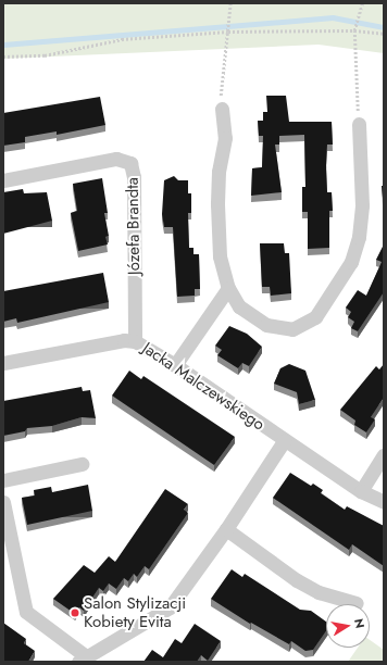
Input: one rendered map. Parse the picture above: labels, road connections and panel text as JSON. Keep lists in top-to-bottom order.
{
  "streets": {
    "street": ["Józefa Brandta", "Jacka Malczewskiego"]
  },
  "crossings": [
    ["Józefa Brandta", "Jacka Malczewskiego"]
  ],
  "places": ["Salon Stylizacji Kobiety Evita"],
  "north": "right"
}
